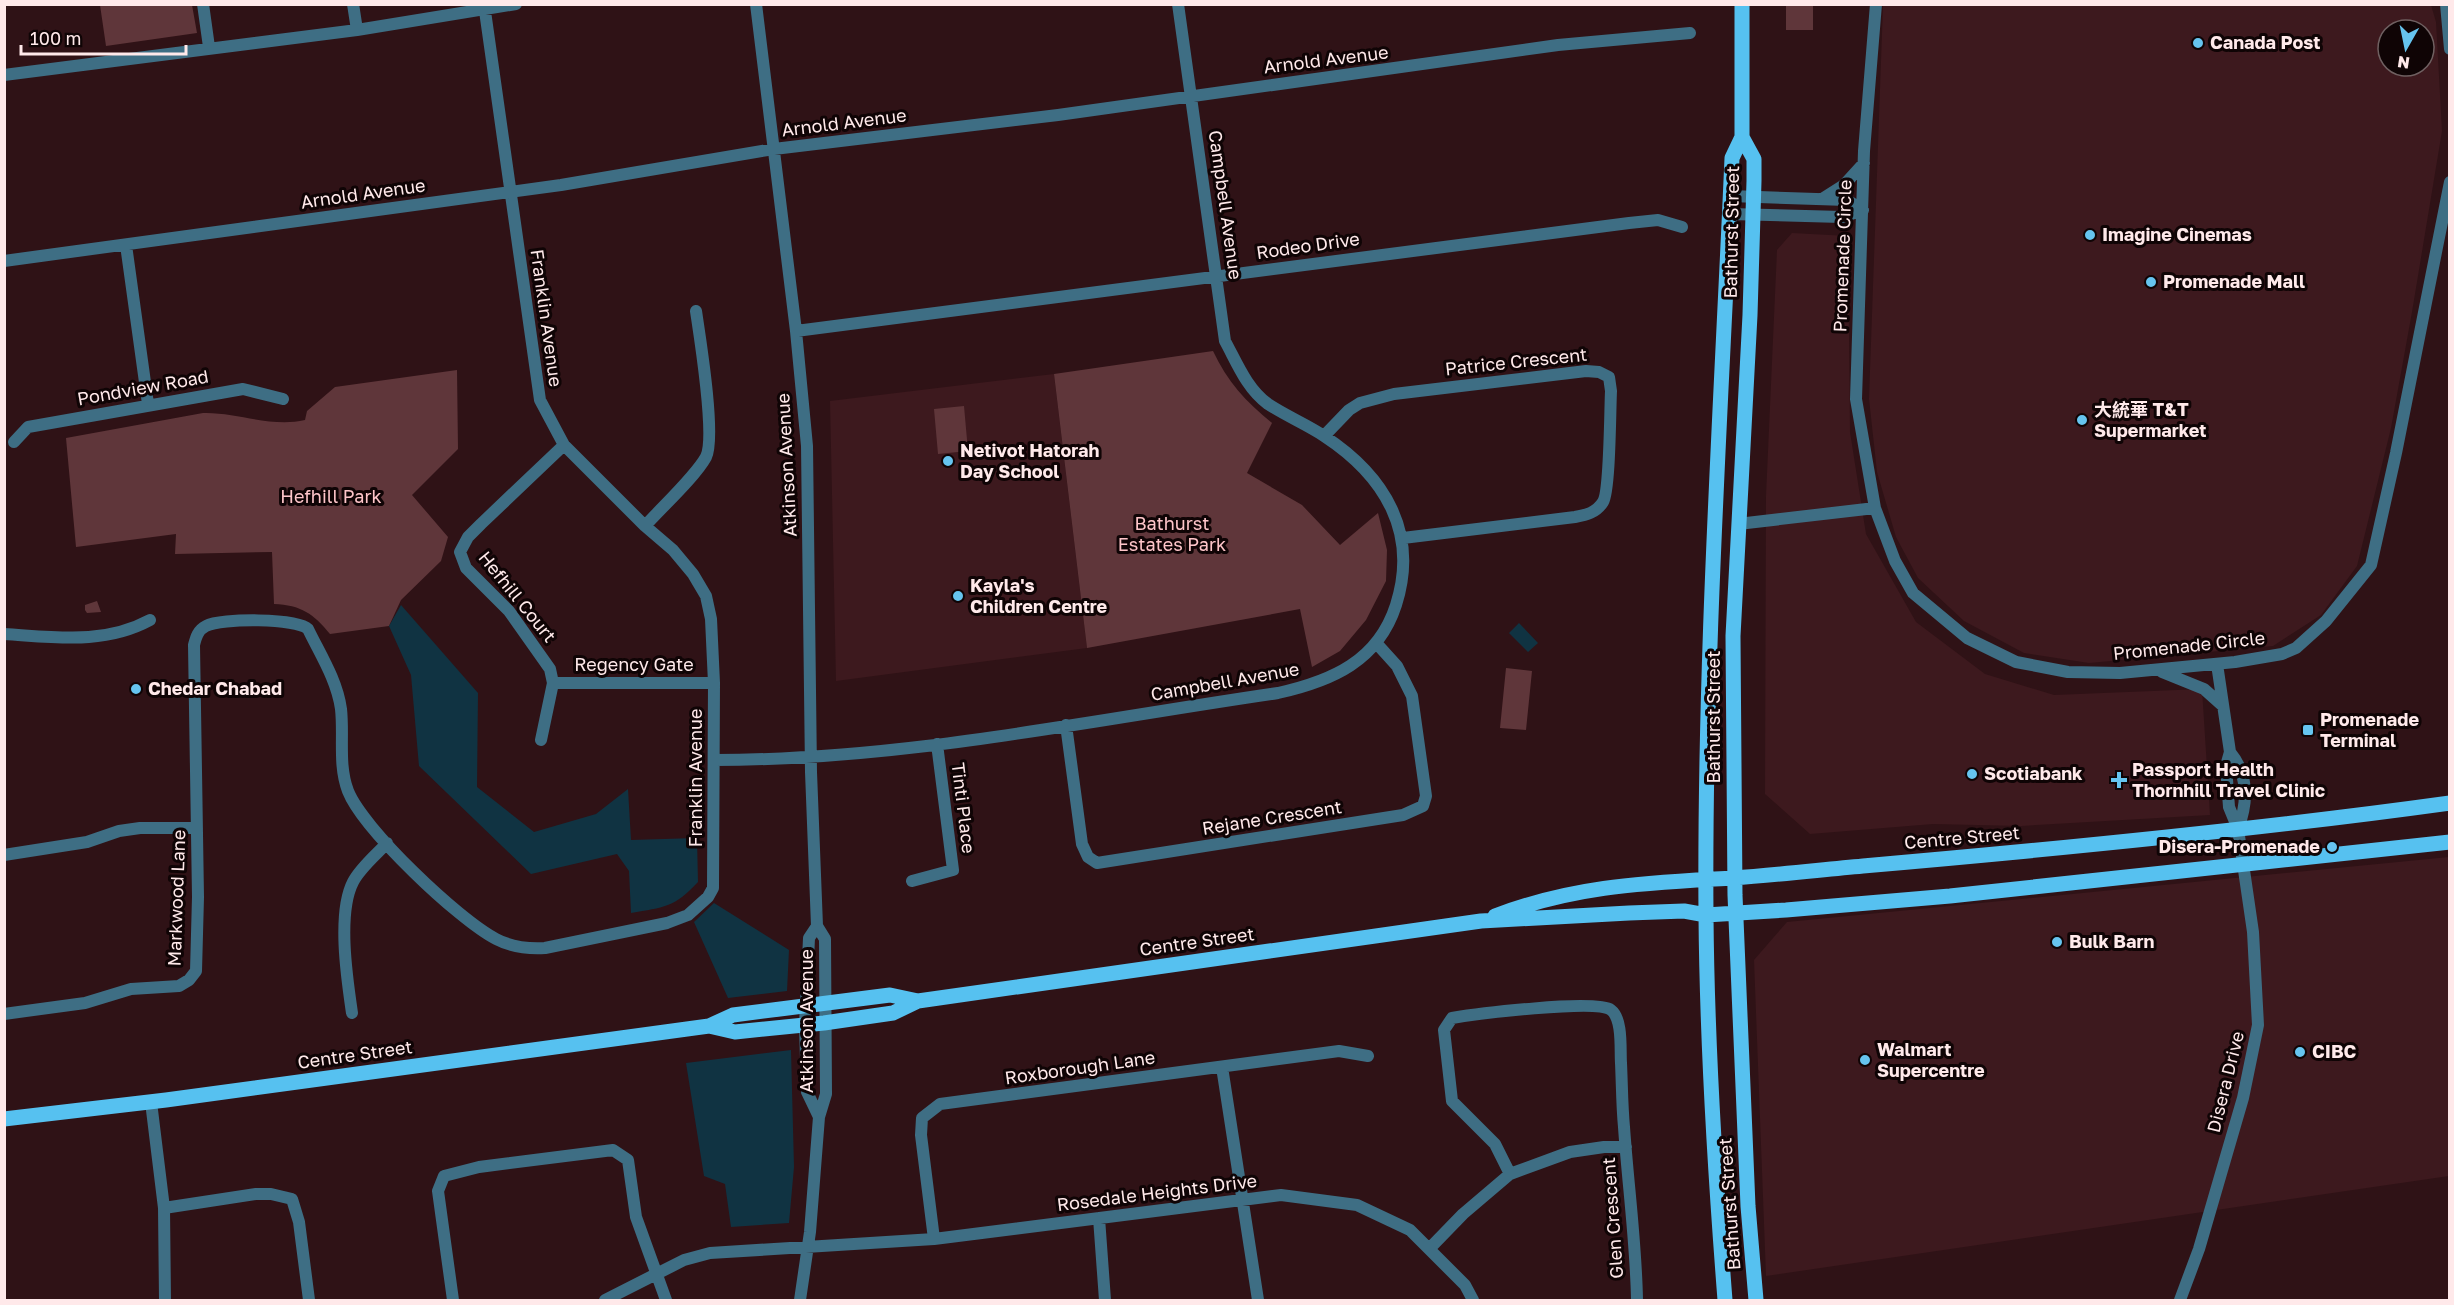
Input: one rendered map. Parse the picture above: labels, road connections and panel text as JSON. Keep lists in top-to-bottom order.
{
  "streets": {
    "main road": ["Bathurst Street", "Centre Street"],
    "street": [
      "Arnold Avenue",
      "Campbell Avenue",
      "Rodeo Drive",
      "Promenade Circle",
      "Franklin Avenue",
      "Patrice Crescent",
      "Pondview Road",
      "Atkinson Avenue",
      "Hefhill Court",
      "Regency Gate",
      "Tinti Place",
      "Rejane Crescent",
      "Markwood Lane",
      "Roxborough Lane",
      "Disera Drive",
      "Rosedale Heights Drive",
      "Glen Crescent"
    ]
  },
  "crossings": [
    ["Arnold Avenue", "Campbell Avenue"],
    ["Arnold Avenue", "Franklin Avenue"],
    ["Arnold Avenue", "Atkinson Avenue"],
    ["Campbell Avenue", "Rodeo Drive"],
    ["Campbell Avenue", "Franklin Avenue"],
    ["Campbell Avenue", "Patrice Crescent"],
    ["Campbell Avenue", "Atkinson Avenue"],
    ["Campbell Avenue", "Tinti Place"],
    ["Campbell Avenue", "Rejane Crescent"],
    ["Bathurst Street", "Centre Street"],
    ["Rodeo Drive", "Atkinson Avenue"],
    ["Franklin Avenue", "Hefhill Court"],
    ["Franklin Avenue", "Regency Gate"],
    ["Franklin Avenue", "Markwood Lane"],
    ["Atkinson Avenue", "Centre Street"],
    ["Atkinson Avenue", "Rosedale Heights Drive"],
    ["Hefhill Court", "Regency Gate"],
    ["Centre Street", "Disera Drive"],
    ["Roxborough Lane", "Rosedale Heights Drive"],
    ["Rosedale Heights Drive", "Glen Crescent"]
  ],
  "parks": ["Hefhill Park", "Bathurst Estates Park"],
  "places": {
    "other": [
      "Canada Post",
      "Imagine Cinemas",
      "Promenade Mall",
      "大統華 T&T Supermarket",
      "Netivot Hatorah Day School",
      "Kayla's Children Centre",
      "Chedar Chabad",
      "Scotiabank",
      "Disera-Promenade",
      "Bulk Barn",
      "CIBC",
      "Walmart Supercentre"
    ],
    "transit": ["Promenade Terminal"],
    "health": ["Passport Health Thornhill Travel Clinic"]
  },
  "scale_bar": "100 m",
  "north": "bottom"
}
